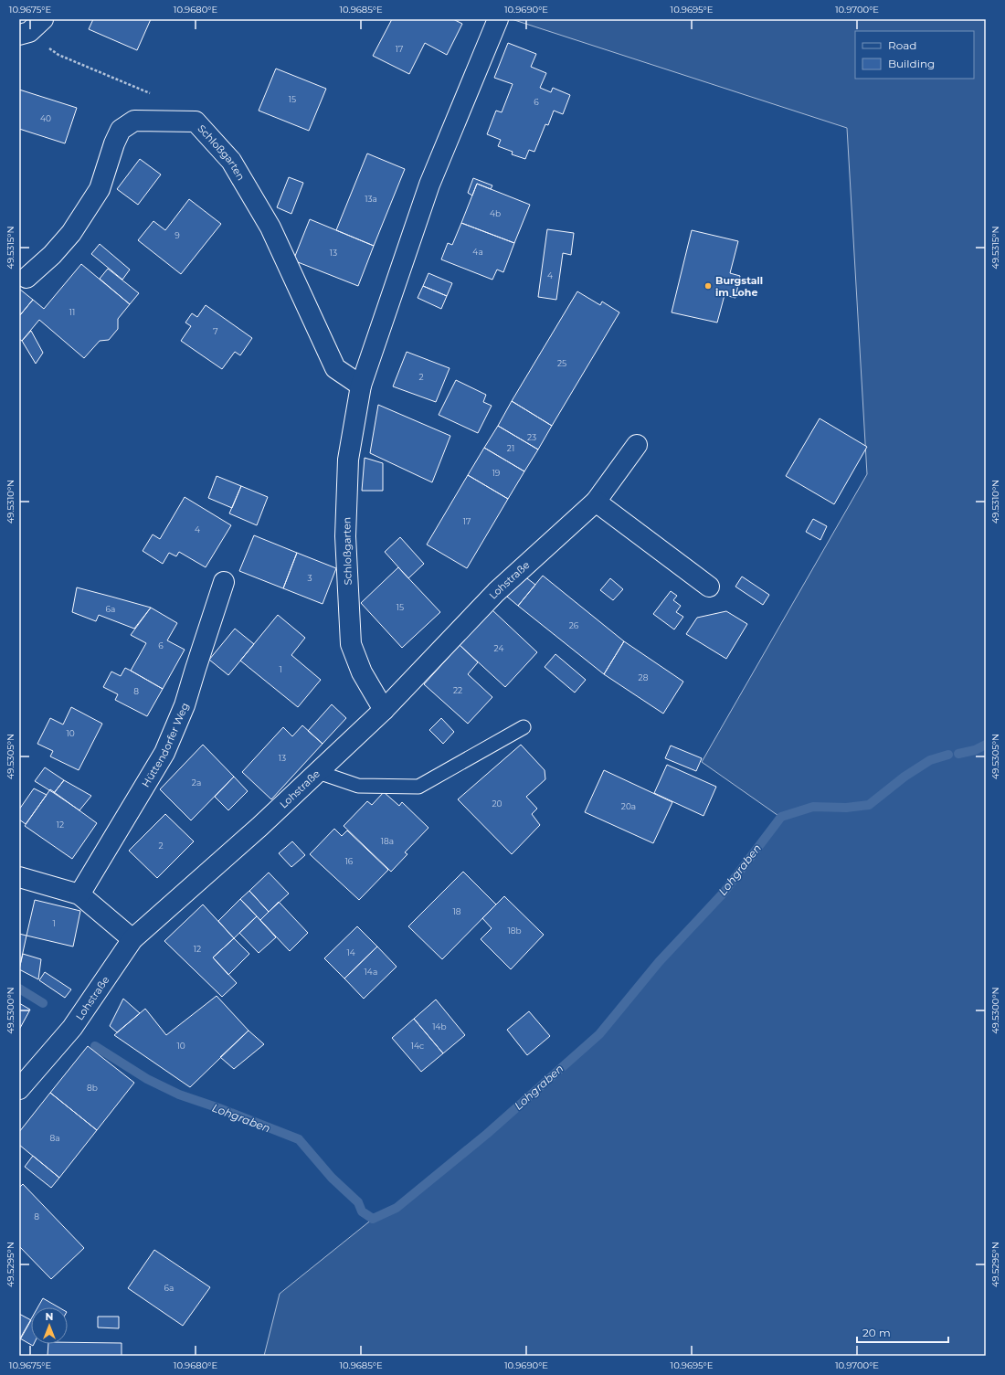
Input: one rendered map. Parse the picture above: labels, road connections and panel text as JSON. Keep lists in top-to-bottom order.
{
  "streets": {
    "street": ["Schloßgarten", "Lohstraße", "Hüttendorfer Weg"]
  },
  "crossings": [
    ["Schloßgarten", "Lohstraße"]
  ],
  "water": ["Lohgraben"],
  "places": ["Burgstall im Lohe"],
  "house_numbers": [
    "17",
    "15",
    "6",
    "40",
    "13a",
    "4b",
    "9",
    "4a",
    "13",
    "4",
    "11",
    "7",
    "25",
    "2",
    "23",
    "21",
    "19",
    "17",
    "4",
    "3",
    "15",
    "6a",
    "26",
    "6",
    "24",
    "1",
    "28",
    "22",
    "8",
    "10",
    "13",
    "2a",
    "20",
    "20a",
    "12",
    "18a",
    "2",
    "16",
    "18",
    "1",
    "18b",
    "12",
    "14",
    "14a",
    "14b",
    "10",
    "14c",
    "8b",
    "8a",
    "8",
    "6a"
  ],
  "legend": ["Road", "Building"],
  "scale_bar": "20 m",
  "north": "top",
  "coordinates": [
    "10.9675°E",
    "10.9680°E",
    "10.9685°E",
    "10.9690°E",
    "10.9695°E",
    "10.9700°E",
    "49.5315°N",
    "49.5310°N",
    "49.5305°N",
    "49.5300°N",
    "49.5295°N"
  ]
}
